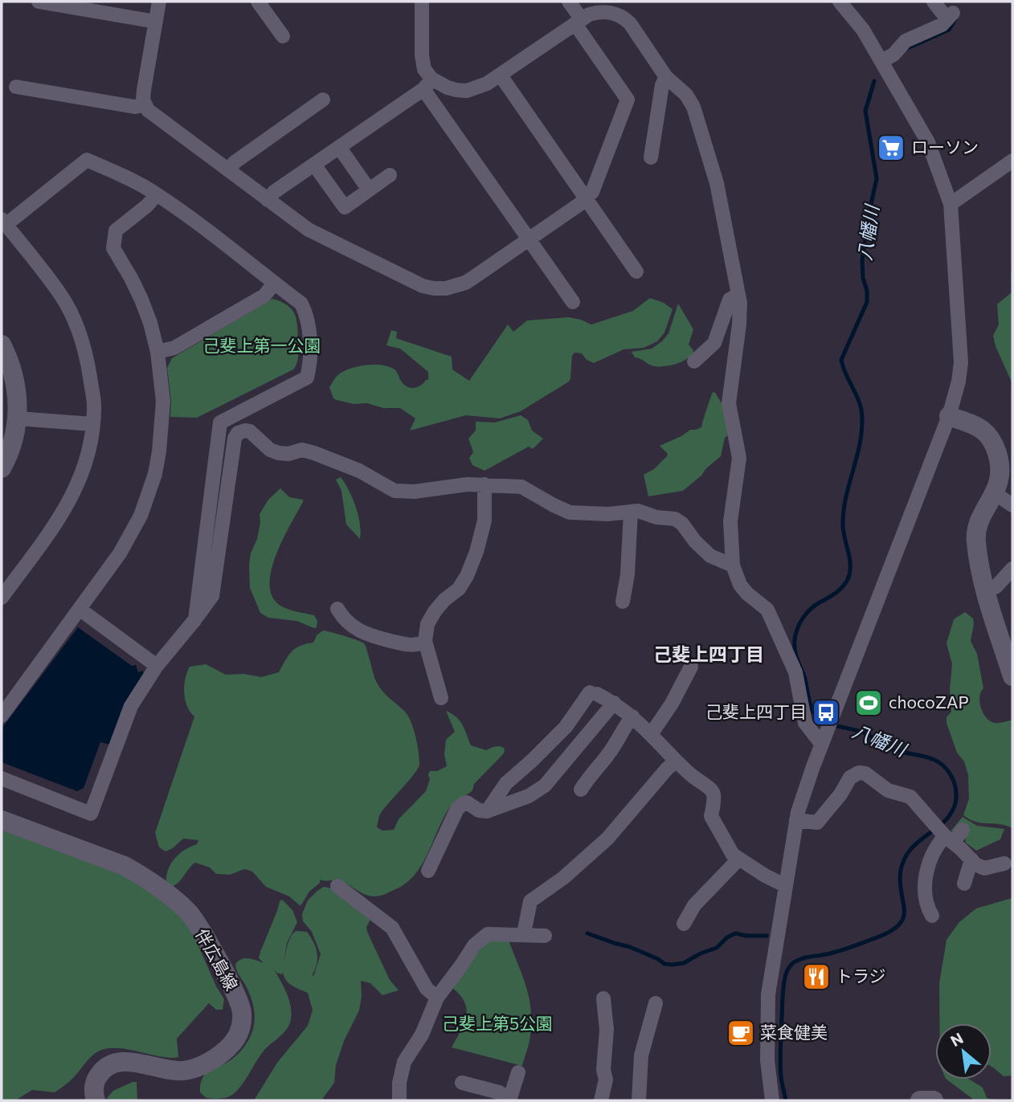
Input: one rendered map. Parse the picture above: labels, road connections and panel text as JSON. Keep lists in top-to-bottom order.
{
  "streets": {
    "main road": ["伴広島線"]
  },
  "districts": ["己斐上四丁目"],
  "water": ["八幡川"],
  "parks": ["己斐上第一公園", "己斐上第5公園"],
  "places": {
    "supermarket": ["ローソン"],
    "sports": ["chocoZAP"],
    "bus stop": ["己斐上四丁目"],
    "restaurant": ["トラジ"],
    "cafe": ["菜食健美"]
  },
  "north": "top left"
}
